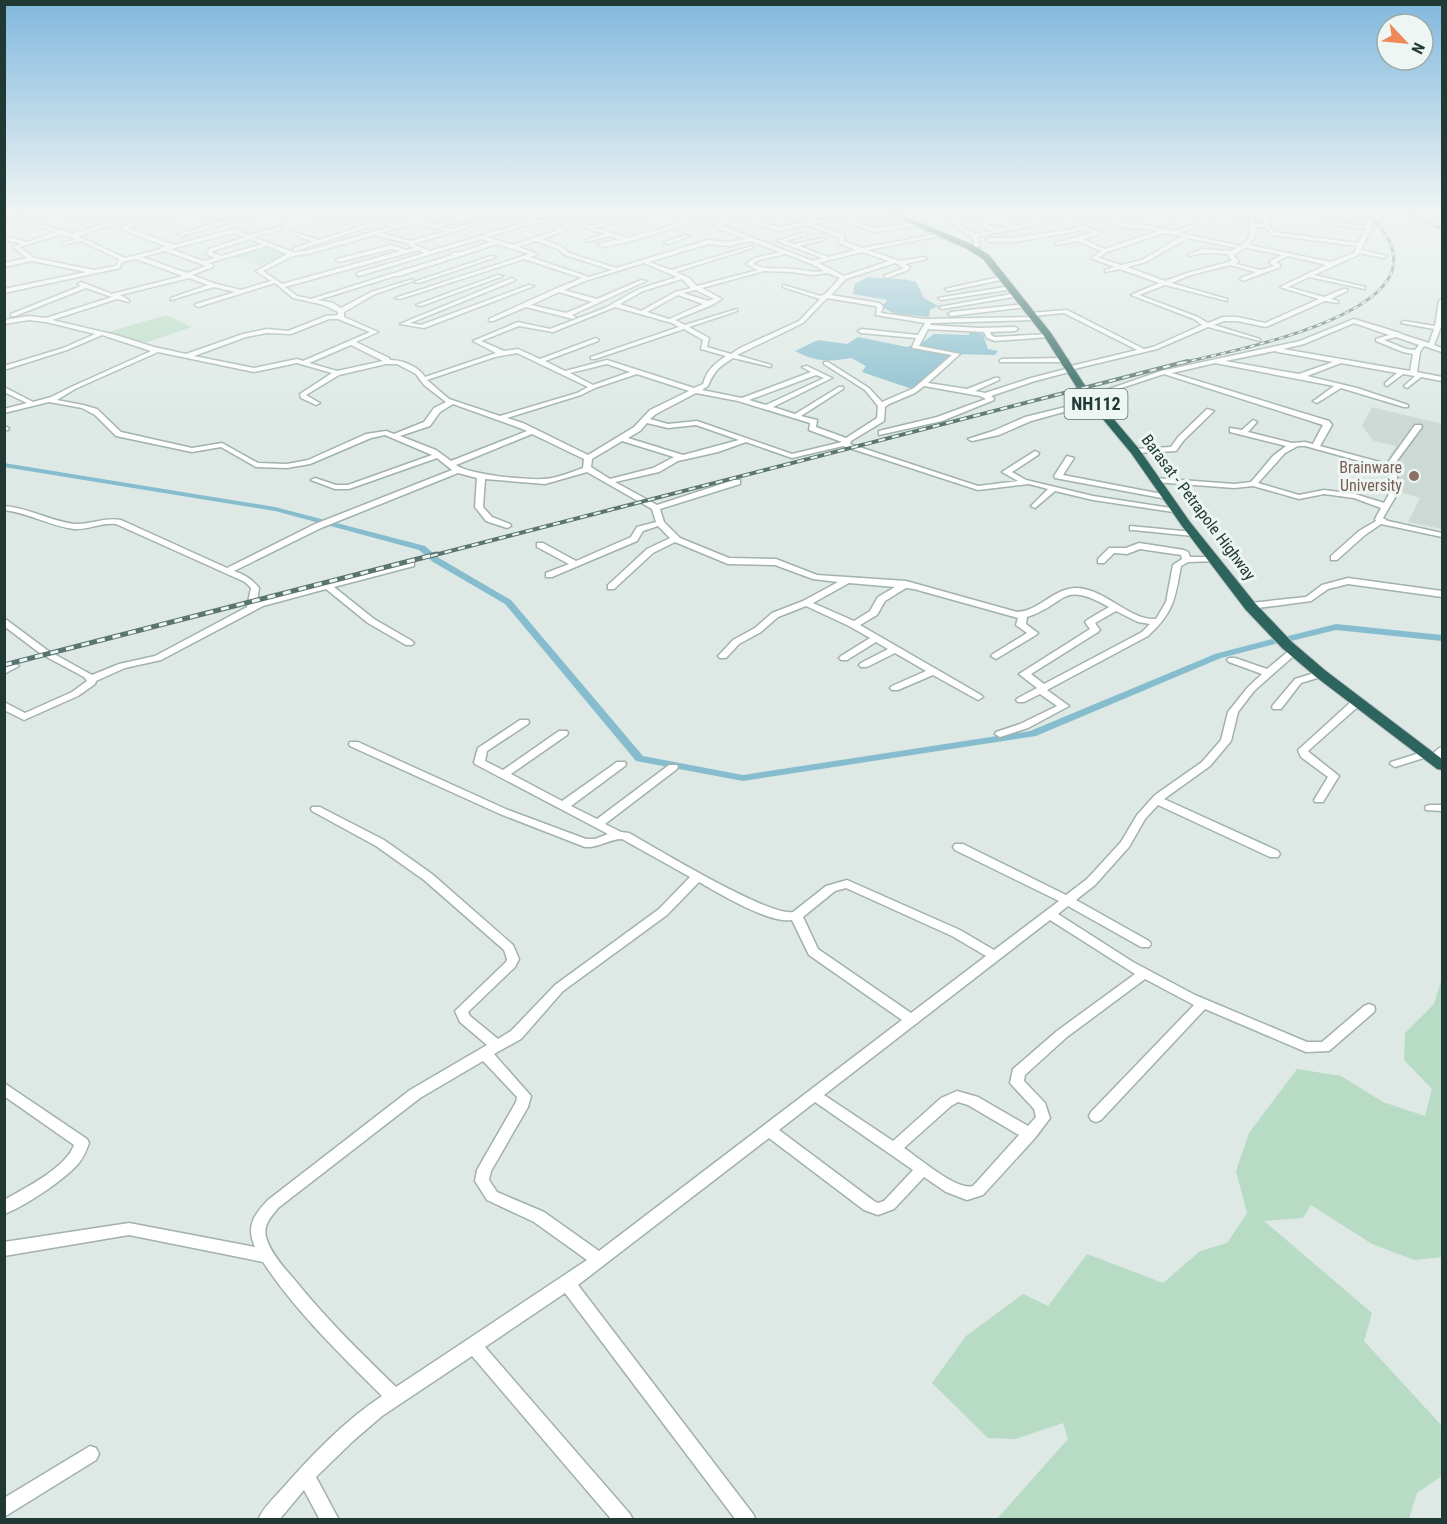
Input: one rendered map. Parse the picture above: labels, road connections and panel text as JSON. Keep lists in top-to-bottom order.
{
  "streets": {
    "highway": ["NH112", "Barasat - Petrapole Highway"]
  },
  "crossings": [
    ["NH112", "Barasat - Petrapole Highway"]
  ],
  "places": ["Brainware University"],
  "north": "bottom right"
}
